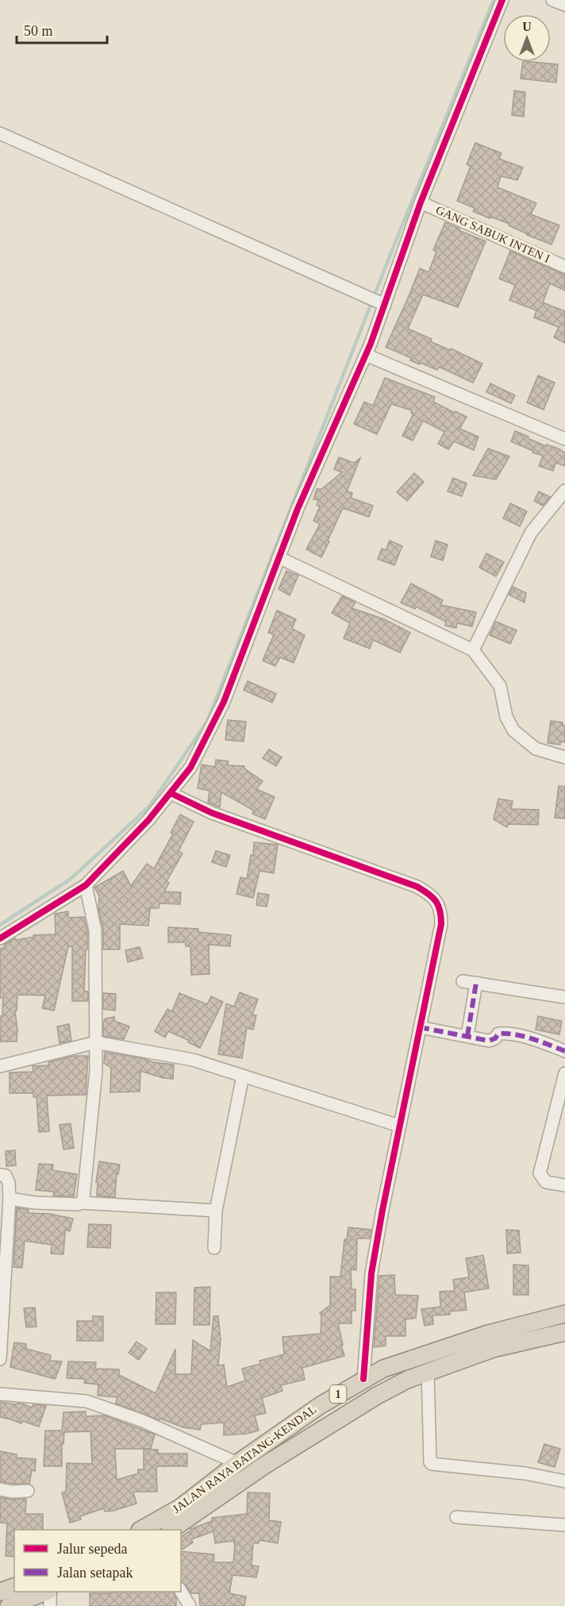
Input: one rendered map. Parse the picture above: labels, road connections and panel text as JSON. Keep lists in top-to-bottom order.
{
  "streets": {
    "highway": ["1", "JALAN RAYA BATANG-KENDAL"],
    "street": ["GANG SABUK INTEN I"]
  },
  "legend": ["Jalur sepeda", "Jalan setapak"],
  "scale_bar": "50 m",
  "north": "top"
}
